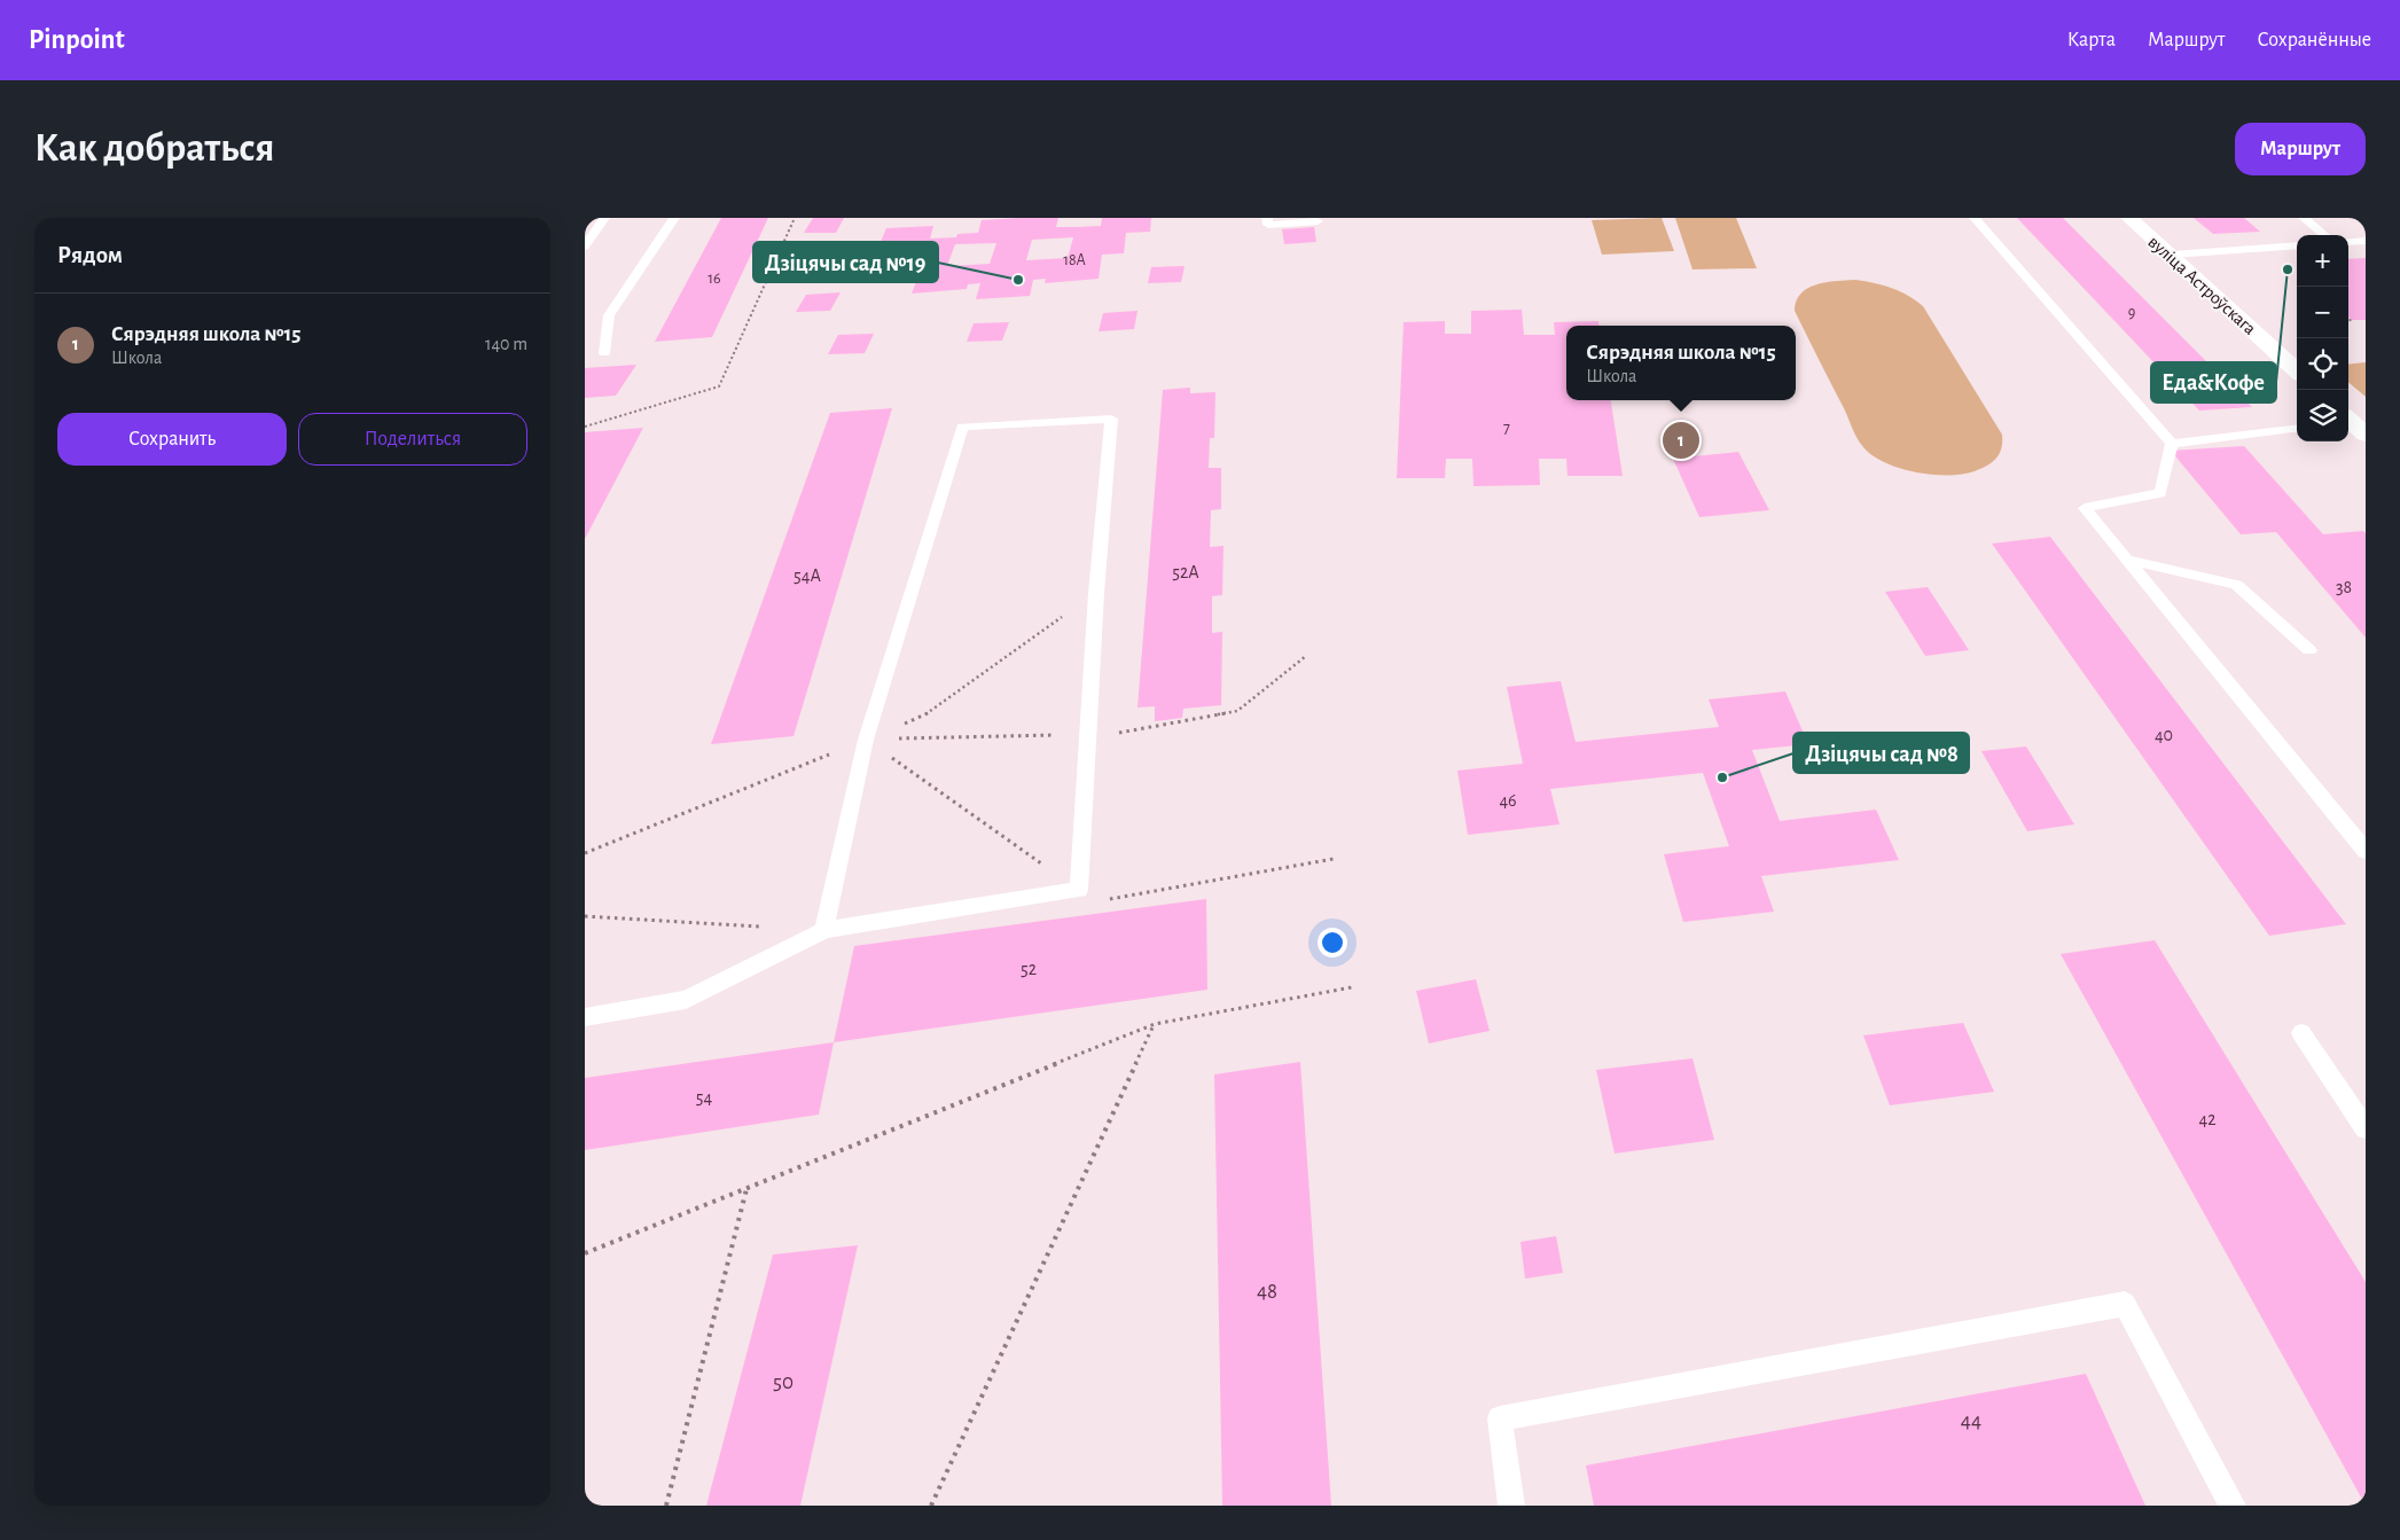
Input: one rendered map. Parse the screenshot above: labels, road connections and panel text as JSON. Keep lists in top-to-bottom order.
{
  "streets": {
    "street": ["вуліца Астроўскага"]
  },
  "places": ["Еда&Кофе", "Дзіцячы сад №19", "Дзіцячы сад №8"],
  "house_numbers": [
    "18А",
    "16",
    "9",
    "7",
    "52А",
    "54А",
    "38",
    "40",
    "46",
    "52",
    "54",
    "42",
    "48",
    "50",
    "44"
  ],
  "page": {
    "header": "Pinpoint",
    "nav": ["Карта", "Маршрут", "Сохранённые"],
    "buttons": [
      "Маршрут",
      ["Сохранить", "Поделиться"]
    ],
    "title": "Как добраться",
    "heading": "Рядом",
    "map_buttons": ["+", "−"],
    "list": [
      {
        "mark": "1",
        "name": "Сярэдняя школа №15",
        "note": "Школа",
        "value": "140 m"
      }
    ],
    "popup": ["Сярэдняя школа №15", "Школа"],
    "pins": "1"
  }
}
